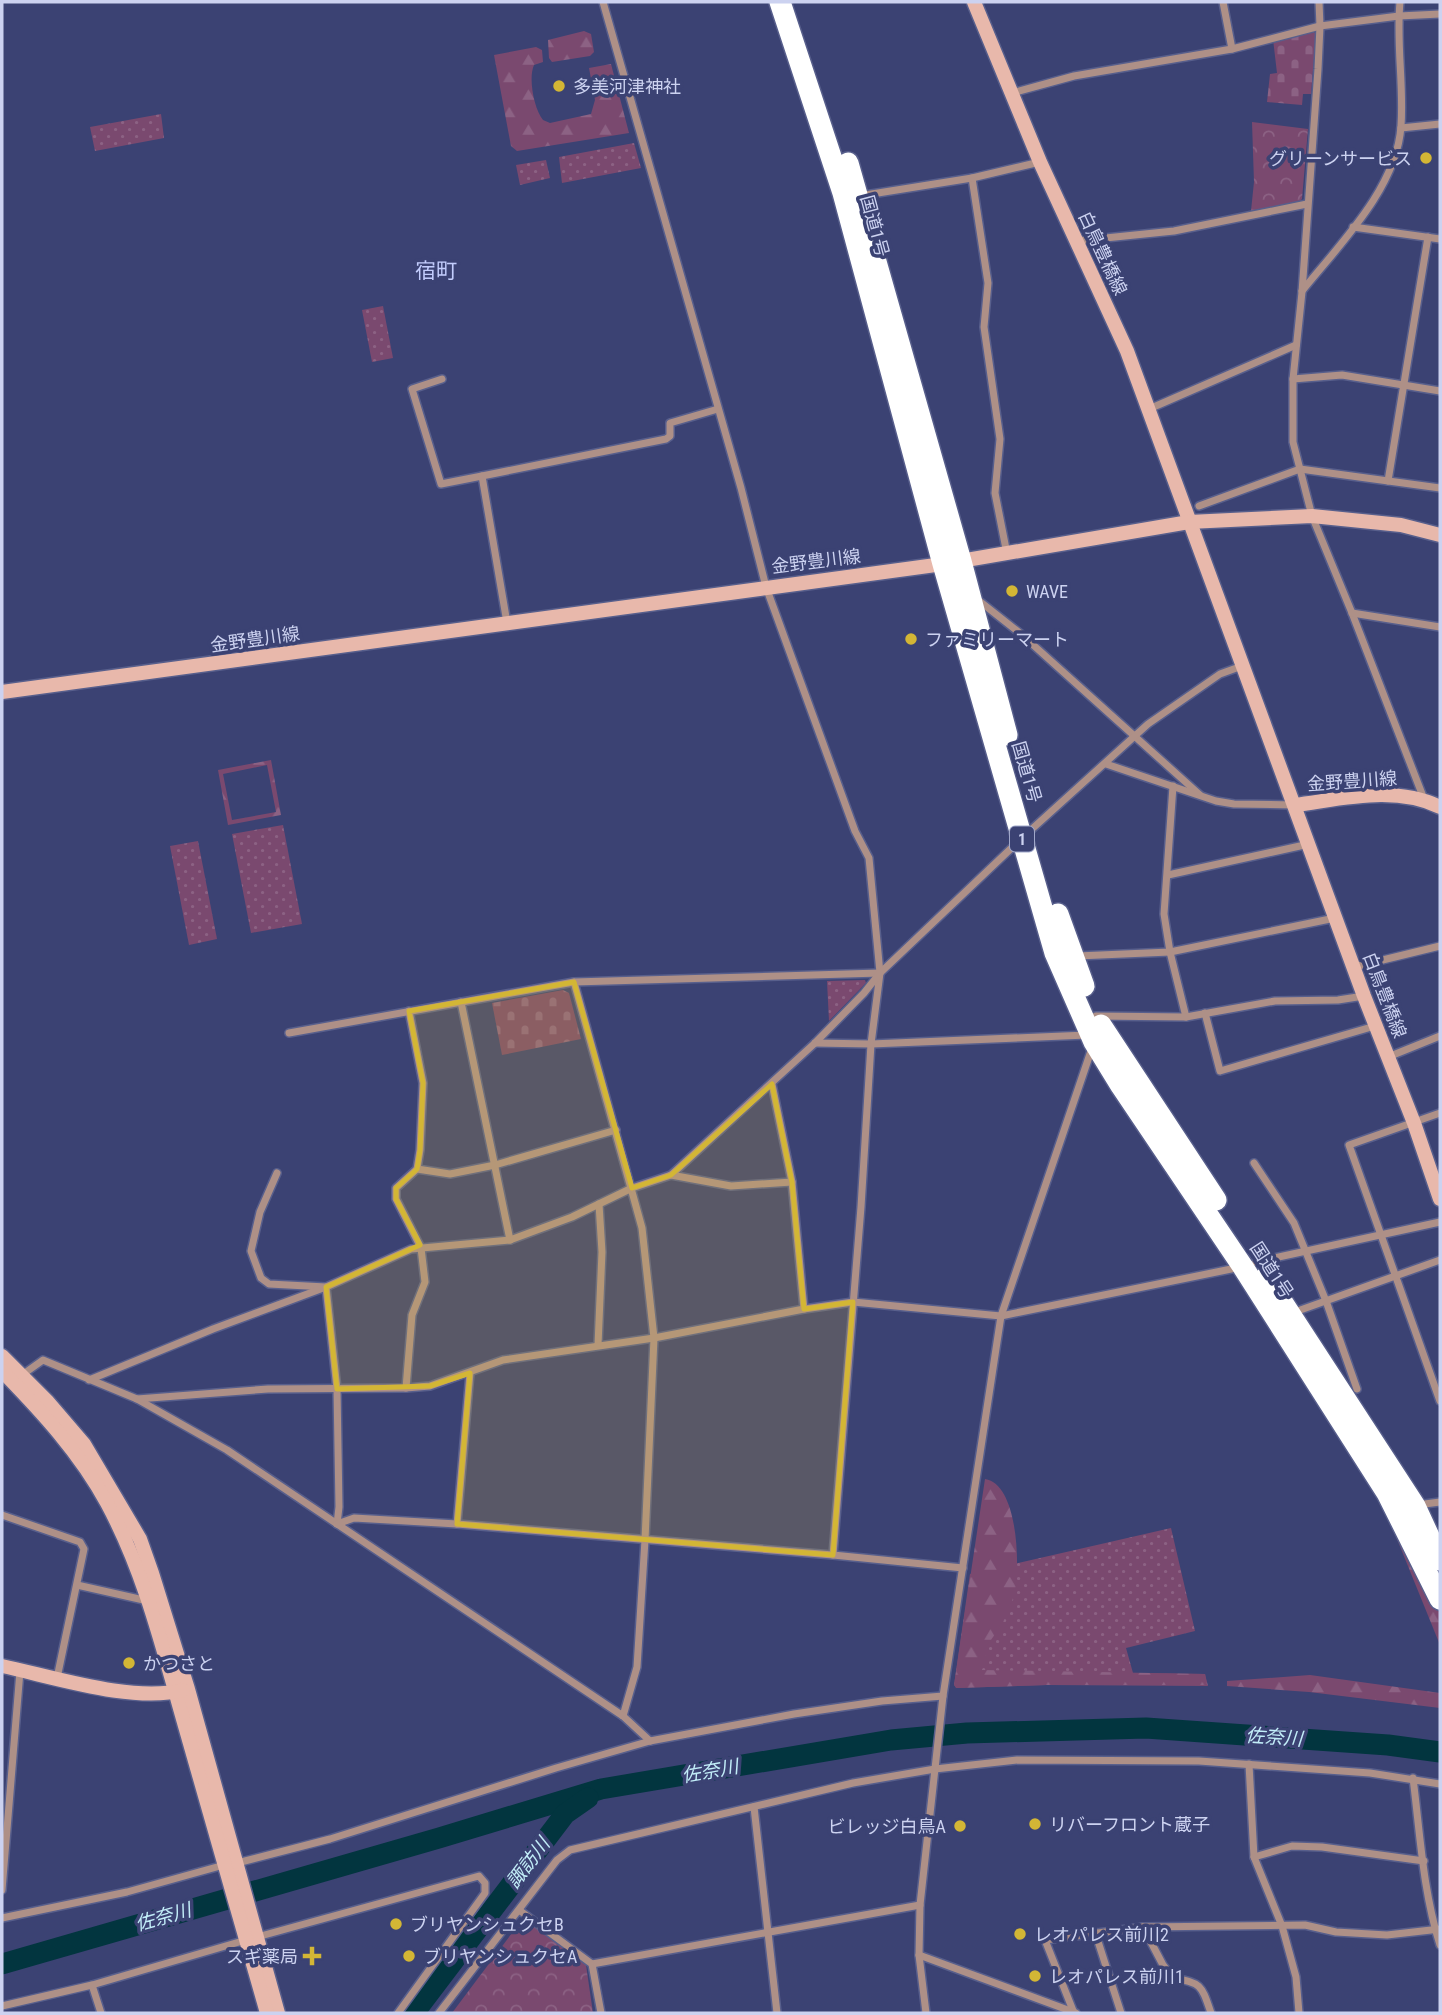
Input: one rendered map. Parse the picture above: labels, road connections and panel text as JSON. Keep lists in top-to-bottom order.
{
  "streets": {
    "highway": ["国道1号", "1"],
    "main road": ["白鳥豊橋線", "金野豊川線"]
  },
  "crossings": [
    ["国道1号", "金野豊川線"],
    ["白鳥豊橋線", "金野豊川線"]
  ],
  "districts": ["宿町"],
  "water": ["佐奈川", "諏訪川"],
  "places": {
    "other": [
      "多美河津神社",
      "グリーンサービス",
      "WAVE",
      "ファミリーマート",
      "かつさと",
      "リバーフロント蔵子",
      "ビレッジ白鳥A",
      "ブリヤンシュクセB",
      "レオパレス前川2",
      "ブリヤンシュクセA",
      "レオパレス前川1"
    ],
    "health": ["スギ薬局"]
  }
}
